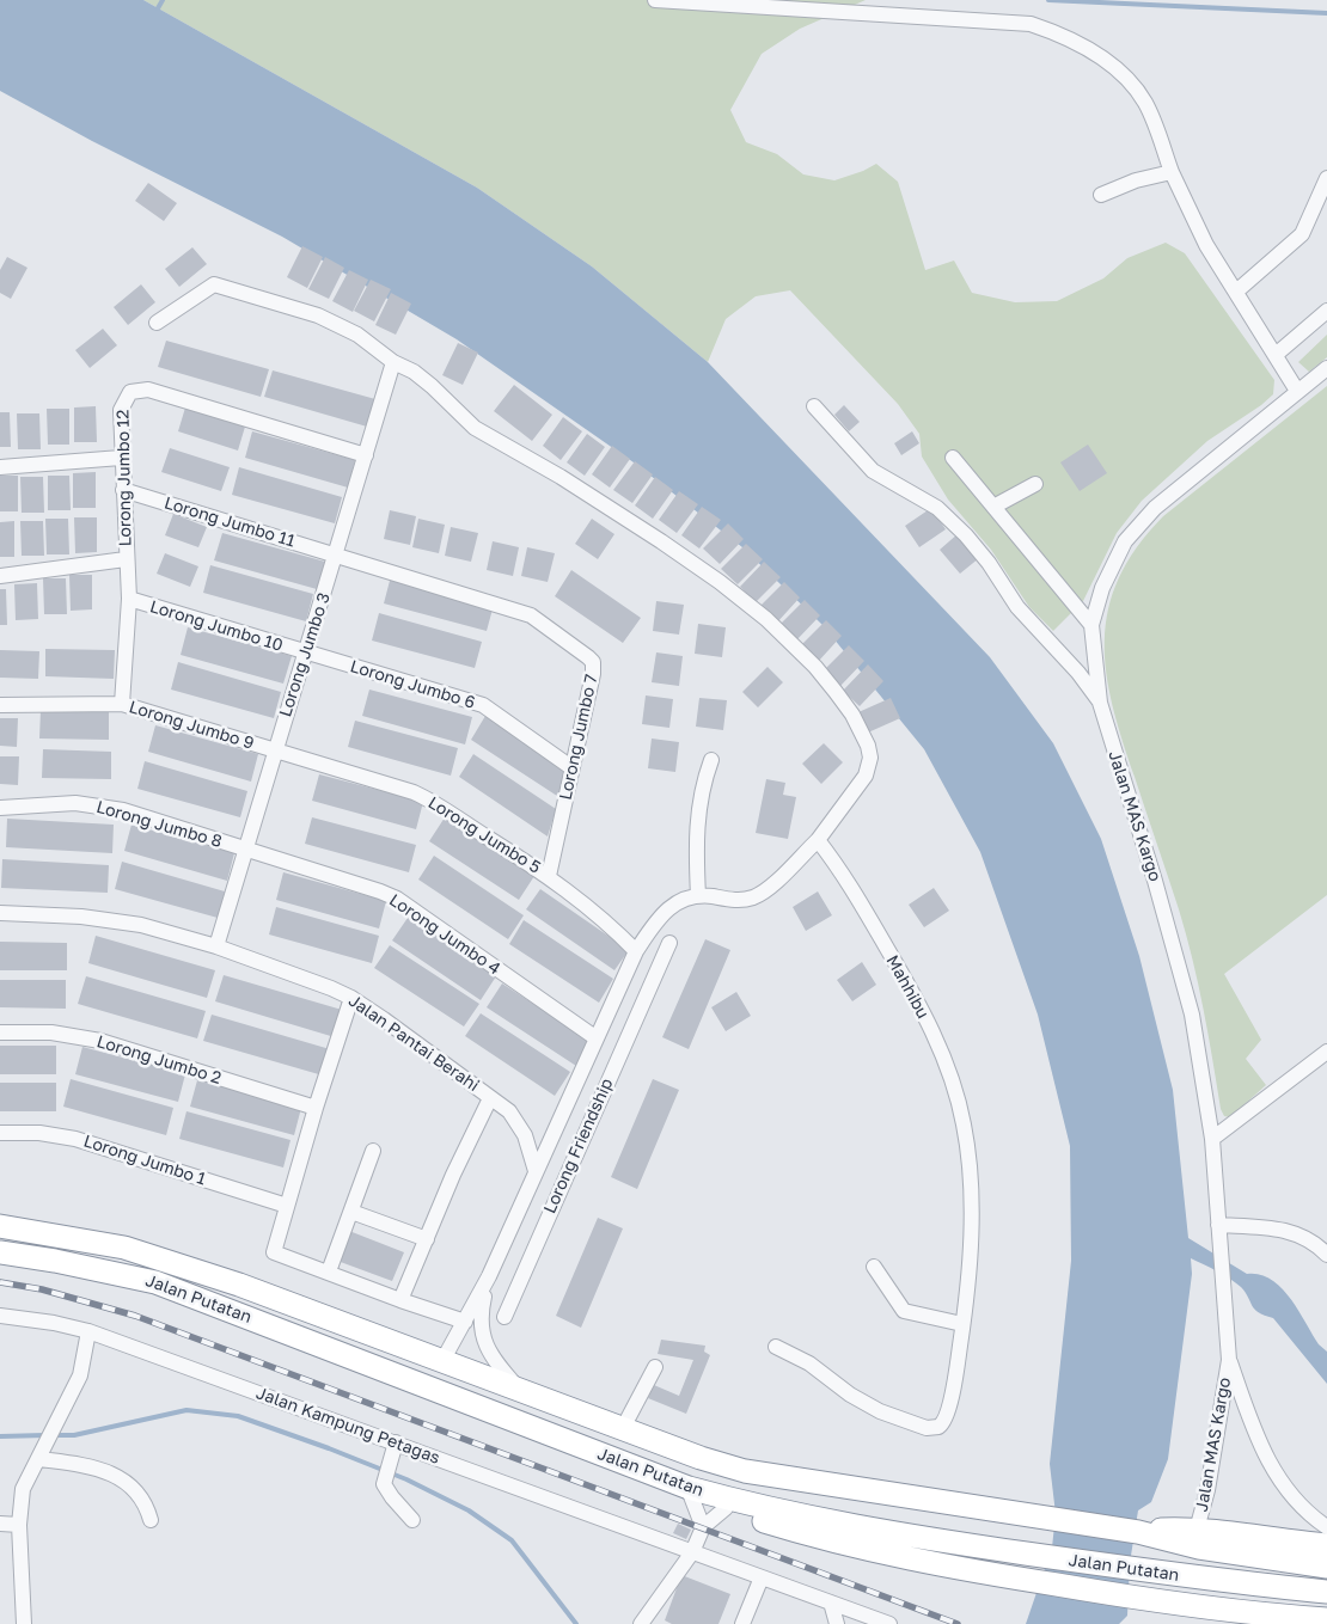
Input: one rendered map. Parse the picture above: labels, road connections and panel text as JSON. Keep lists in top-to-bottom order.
{
  "streets": {
    "highway": ["Jalan Putatan"],
    "street": [
      "Lorong Jumbo 12",
      "Lorong Jumbo 11",
      "Lorong Jumbo 10",
      "Lorong Jumbo 3",
      "Lorong Jumbo 6",
      "Lorong Jumbo 9",
      "Lorong Jumbo 7",
      "Jalan MAS Kargo",
      "Lorong Jumbo 8",
      "Lorong Jumbo 5",
      "Lorong Jumbo 4",
      "Mahhibu",
      "Jalan Pantai Berahi",
      "Lorong Jumbo 2",
      "Lorong Friendship",
      "Lorong Jumbo 1",
      "Jalan Kampung Petagas"
    ]
  },
  "crossings": [
    ["Lorong Jumbo 12", "Lorong Jumbo 11"],
    ["Lorong Jumbo 12", "Lorong Jumbo 10"],
    ["Lorong Jumbo 12", "Lorong Jumbo 3"],
    ["Lorong Jumbo 12", "Lorong Jumbo 9"],
    ["Lorong Jumbo 11", "Lorong Jumbo 3"],
    ["Lorong Jumbo 11", "Lorong Jumbo 7"],
    ["Lorong Jumbo 10", "Lorong Jumbo 3"],
    ["Lorong Jumbo 10", "Lorong Jumbo 6"],
    ["Lorong Jumbo 3", "Lorong Jumbo 6"],
    ["Lorong Jumbo 3", "Lorong Jumbo 9"],
    ["Lorong Jumbo 3", "Lorong Jumbo 7"],
    ["Lorong Jumbo 3", "Lorong Jumbo 8"],
    ["Lorong Jumbo 3", "Lorong Jumbo 5"],
    ["Lorong Jumbo 3", "Lorong Jumbo 4"],
    ["Lorong Jumbo 3", "Jalan Pantai Berahi"],
    ["Lorong Jumbo 6", "Lorong Jumbo 7"],
    ["Lorong Jumbo 9", "Lorong Jumbo 5"],
    ["Lorong Jumbo 7", "Lorong Jumbo 5"],
    ["Lorong Jumbo 8", "Lorong Jumbo 4"]
  ]
}
